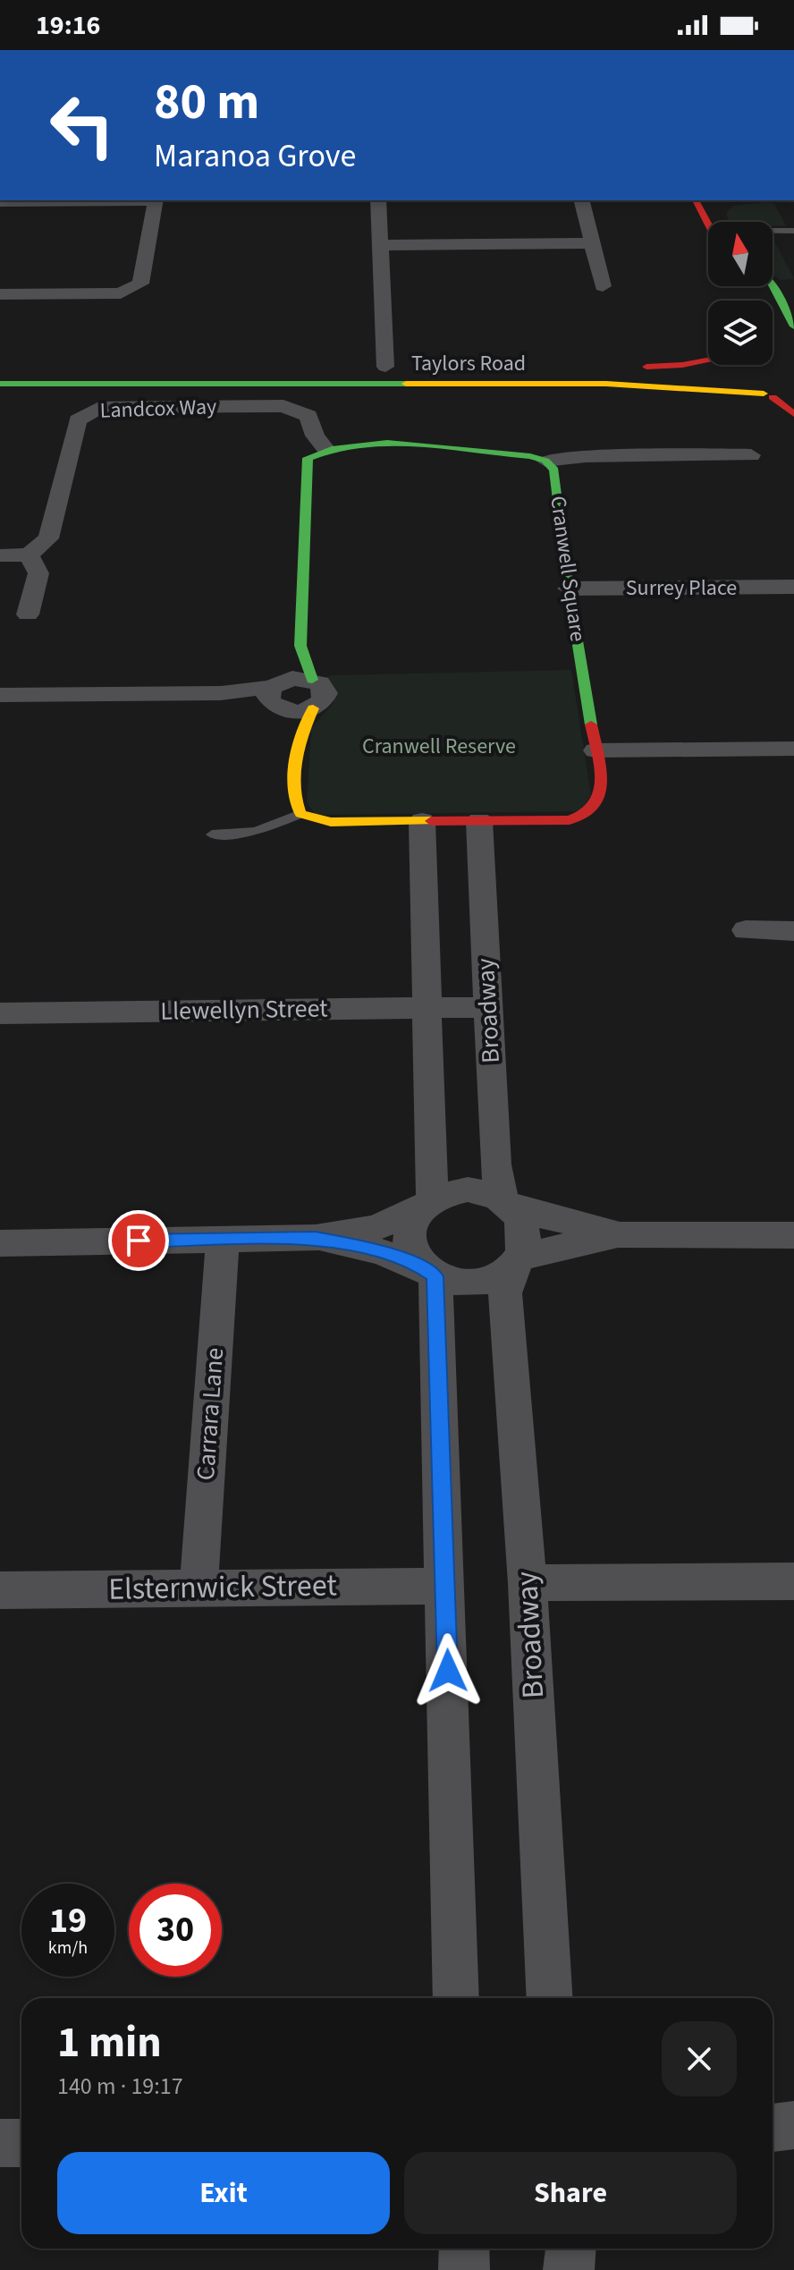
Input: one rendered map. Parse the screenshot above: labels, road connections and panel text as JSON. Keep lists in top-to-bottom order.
{
  "streets": {
    "street": [
      "Taylors Road",
      "Landcox Way",
      "Cranwell Square",
      "Surrey Place",
      "Llewellyn Street",
      "Broadway",
      "Carrara Lane",
      "Elsternwick Street"
    ]
  },
  "crossings": [
    ["Landcox Way", "Cranwell Square"],
    ["Cranwell Square", "Surrey Place"],
    ["Cranwell Square", "Broadway"],
    ["Llewellyn Street", "Broadway"],
    ["Carrara Lane", "Elsternwick Street"]
  ],
  "parks": ["Cranwell Reserve"],
  "north": "top",
  "page": {
    "status": "19:16",
    "turn": ["80 m", "Maranoa Grove"],
    "speed": "19 km/h",
    "limit": "30",
    "heading": ["1 min", "140 m · 19:17"],
    "buttons": ["Exit", "Share"]
  }
}
